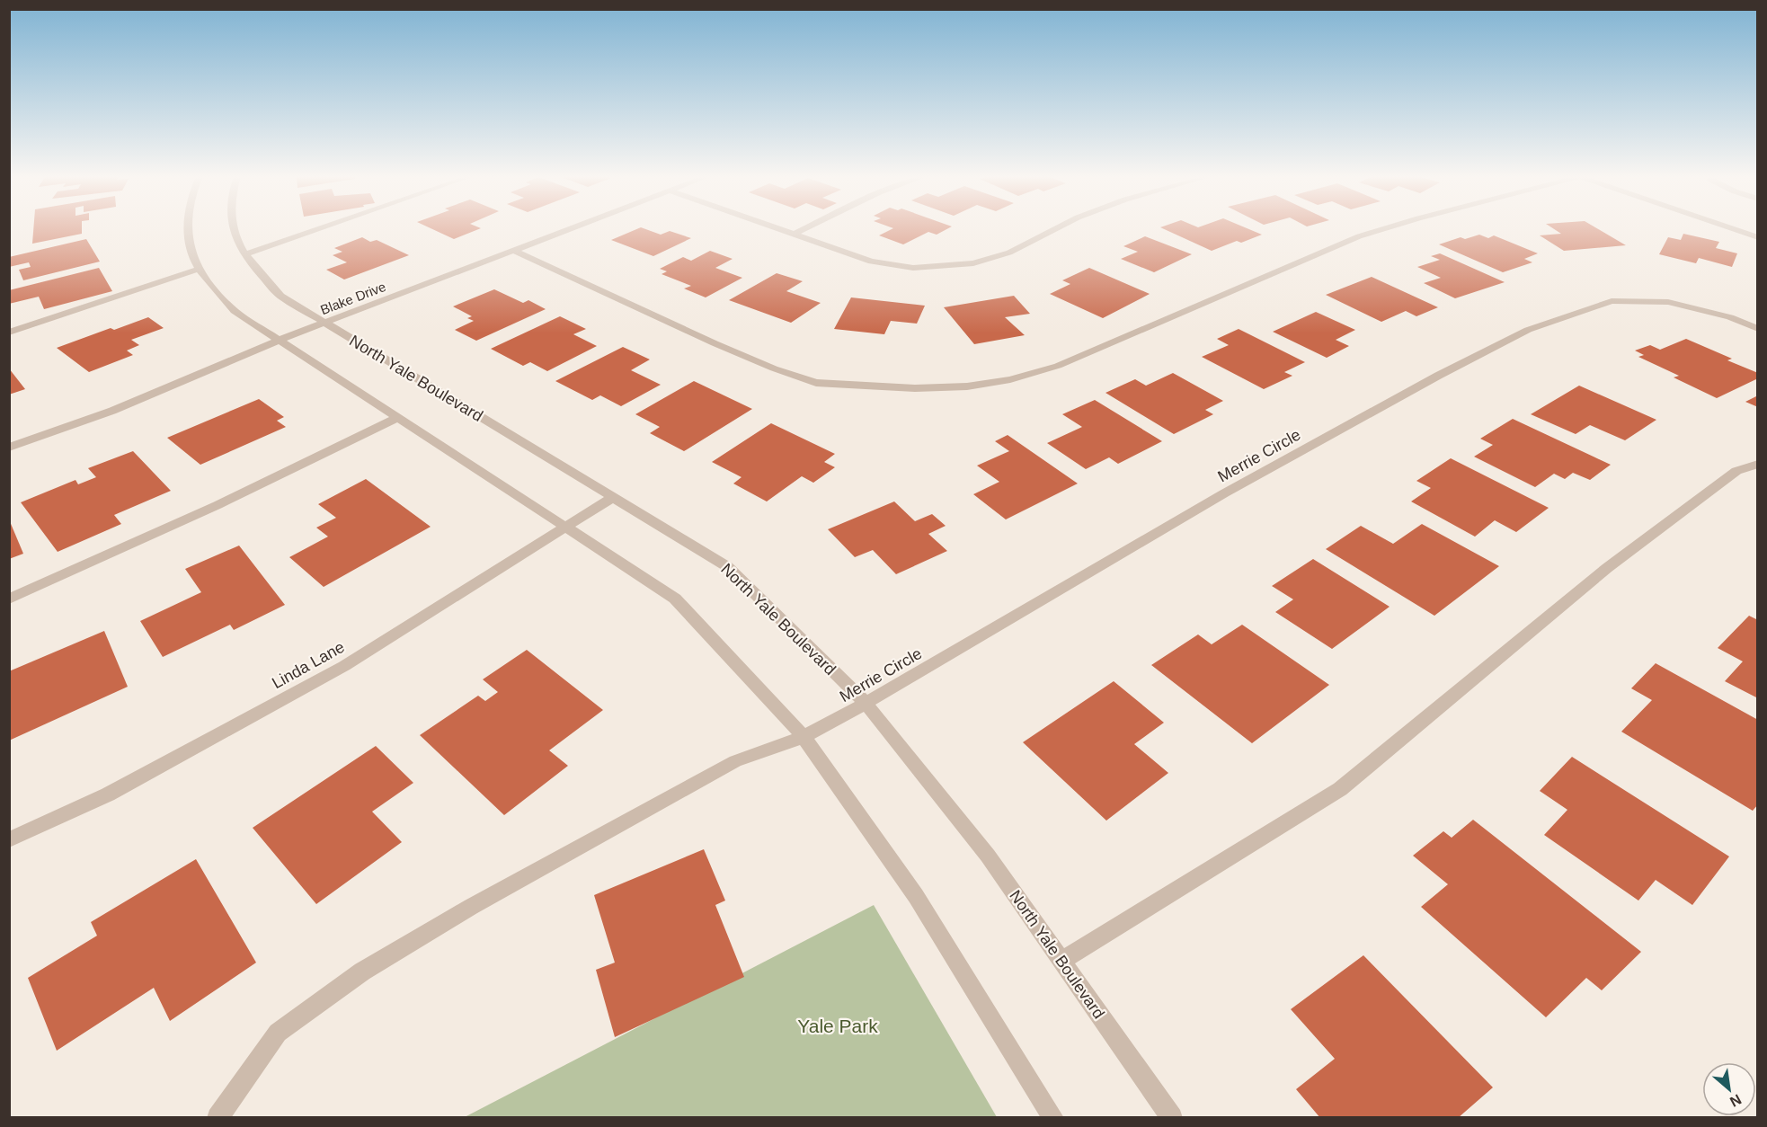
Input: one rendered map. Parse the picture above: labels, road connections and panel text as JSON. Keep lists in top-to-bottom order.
{
  "streets": {
    "street": [
      "Blake Drive",
      "North Yale Boulevard",
      "Merrie Circle",
      "Linda Lane"
    ]
  },
  "crossings": [
    ["Blake Drive", "North Yale Boulevard"],
    ["North Yale Boulevard", "Merrie Circle"],
    ["North Yale Boulevard", "Linda Lane"]
  ],
  "parks": ["Yale Park"],
  "north": "bottom right"
}
